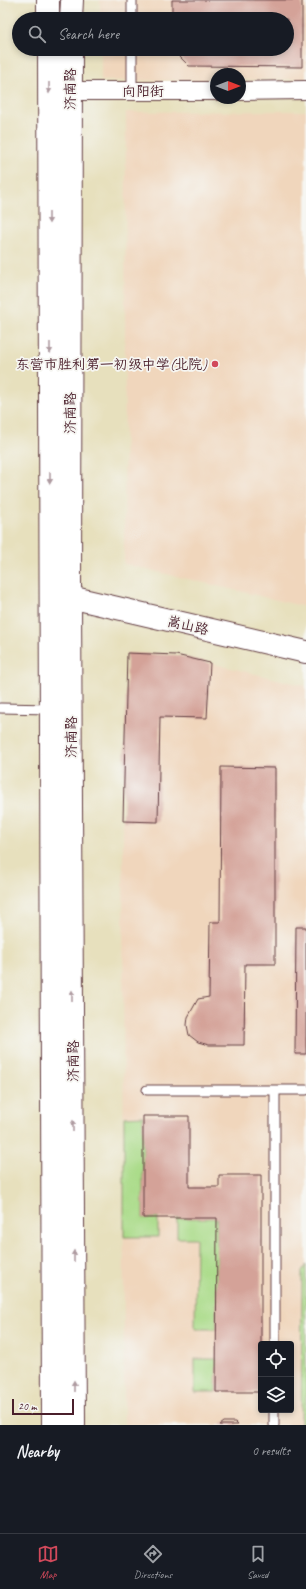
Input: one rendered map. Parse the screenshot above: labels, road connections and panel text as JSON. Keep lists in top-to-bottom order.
{
  "streets": {
    "main road": ["济南路", "嵩山路"],
    "street": ["向阳街"]
  },
  "crossings": [
    ["济南路", "向阳街"],
    ["济南路", "嵩山路"]
  ],
  "places": ["东营市胜利第一初级中学(北院)"],
  "scale_bar": "20 m",
  "north": "right",
  "page": {
    "search": "Search here",
    "scale": "20 m",
    "heading": ["Nearby", "0 results"],
    "nav": ["Map", "Directions", "Saved"]
  }
}
